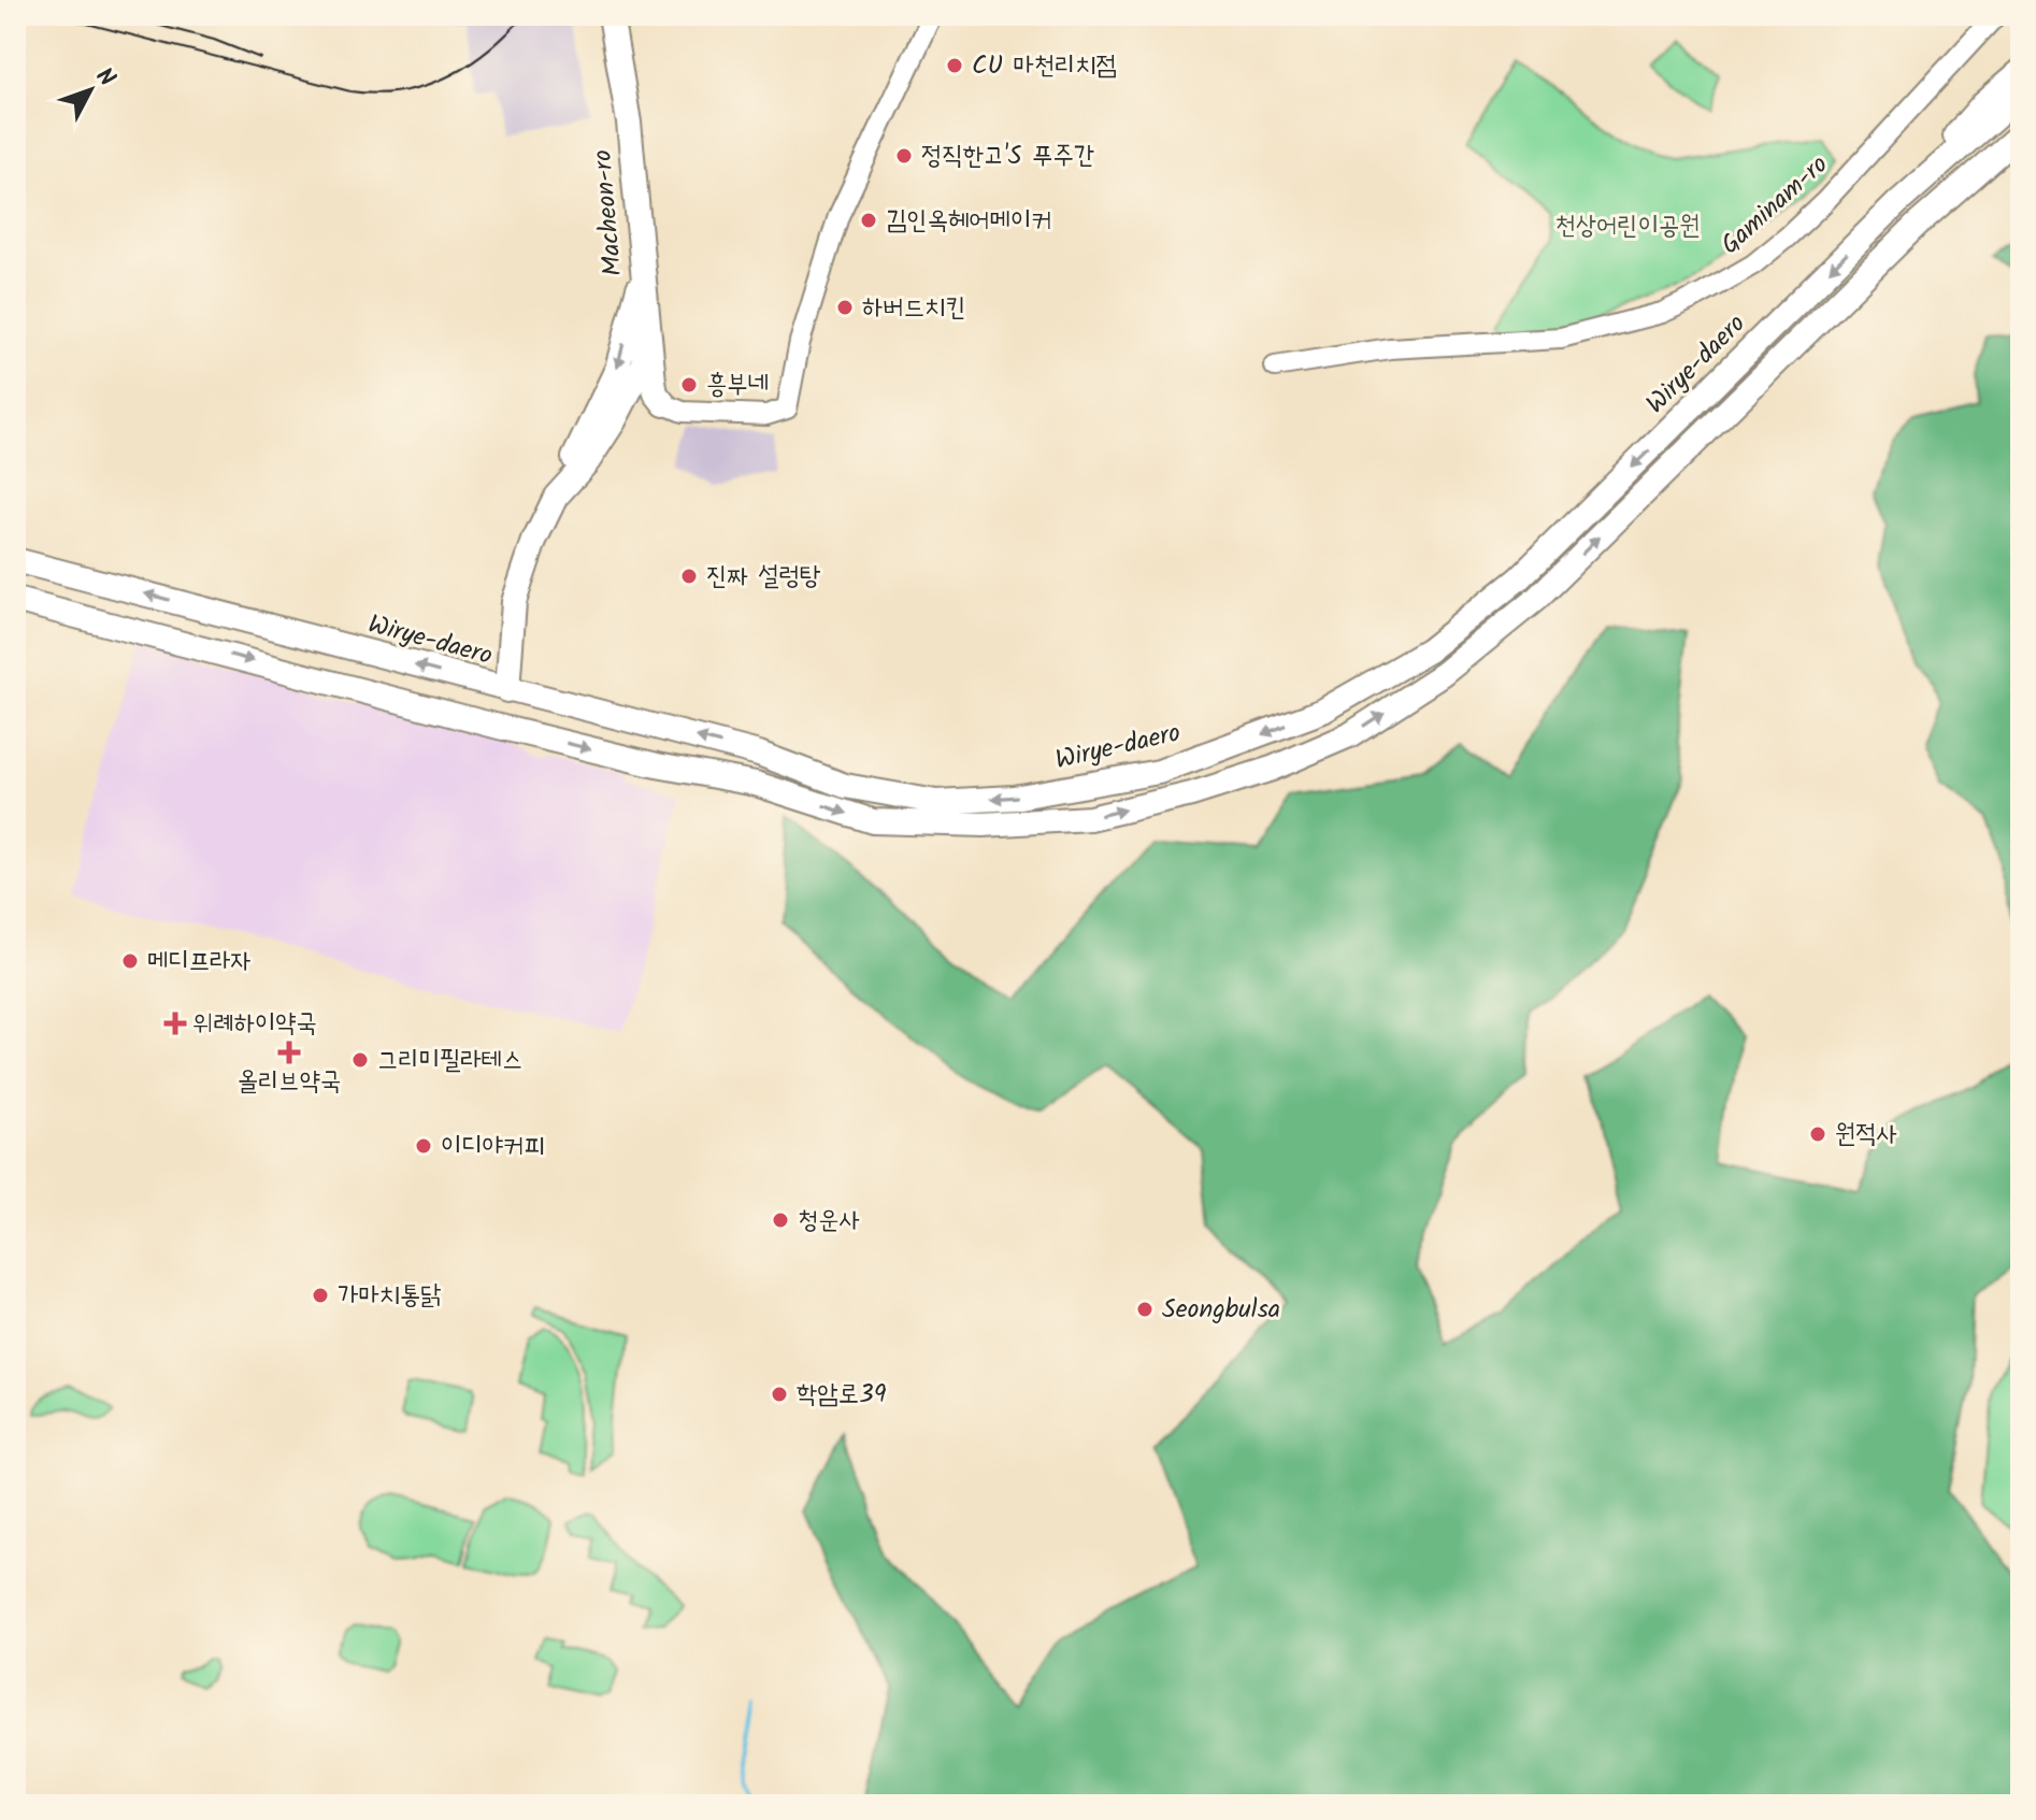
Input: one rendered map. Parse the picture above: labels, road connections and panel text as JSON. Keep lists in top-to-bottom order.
{
  "streets": {
    "main road": ["Macheon-ro", "Wirye-daero"],
    "street": ["Gaminam-ro"]
  },
  "parks": ["천상어린이공원"],
  "places": {
    "other": [
      "CU 마천리치점",
      "정직한고'S 푸주간",
      "김인옥헤어메이커",
      "하버드치킨",
      "흥부네",
      "진짜 설렁탕",
      "메디프라자",
      "그리미필라테스",
      "원적사",
      "이디야커피",
      "청운사",
      "가마치통닭",
      "Seongbulsa",
      "학암로39"
    ],
    "health": ["위례하이약국", "올리브약국"]
  },
  "north": "top right"
}
